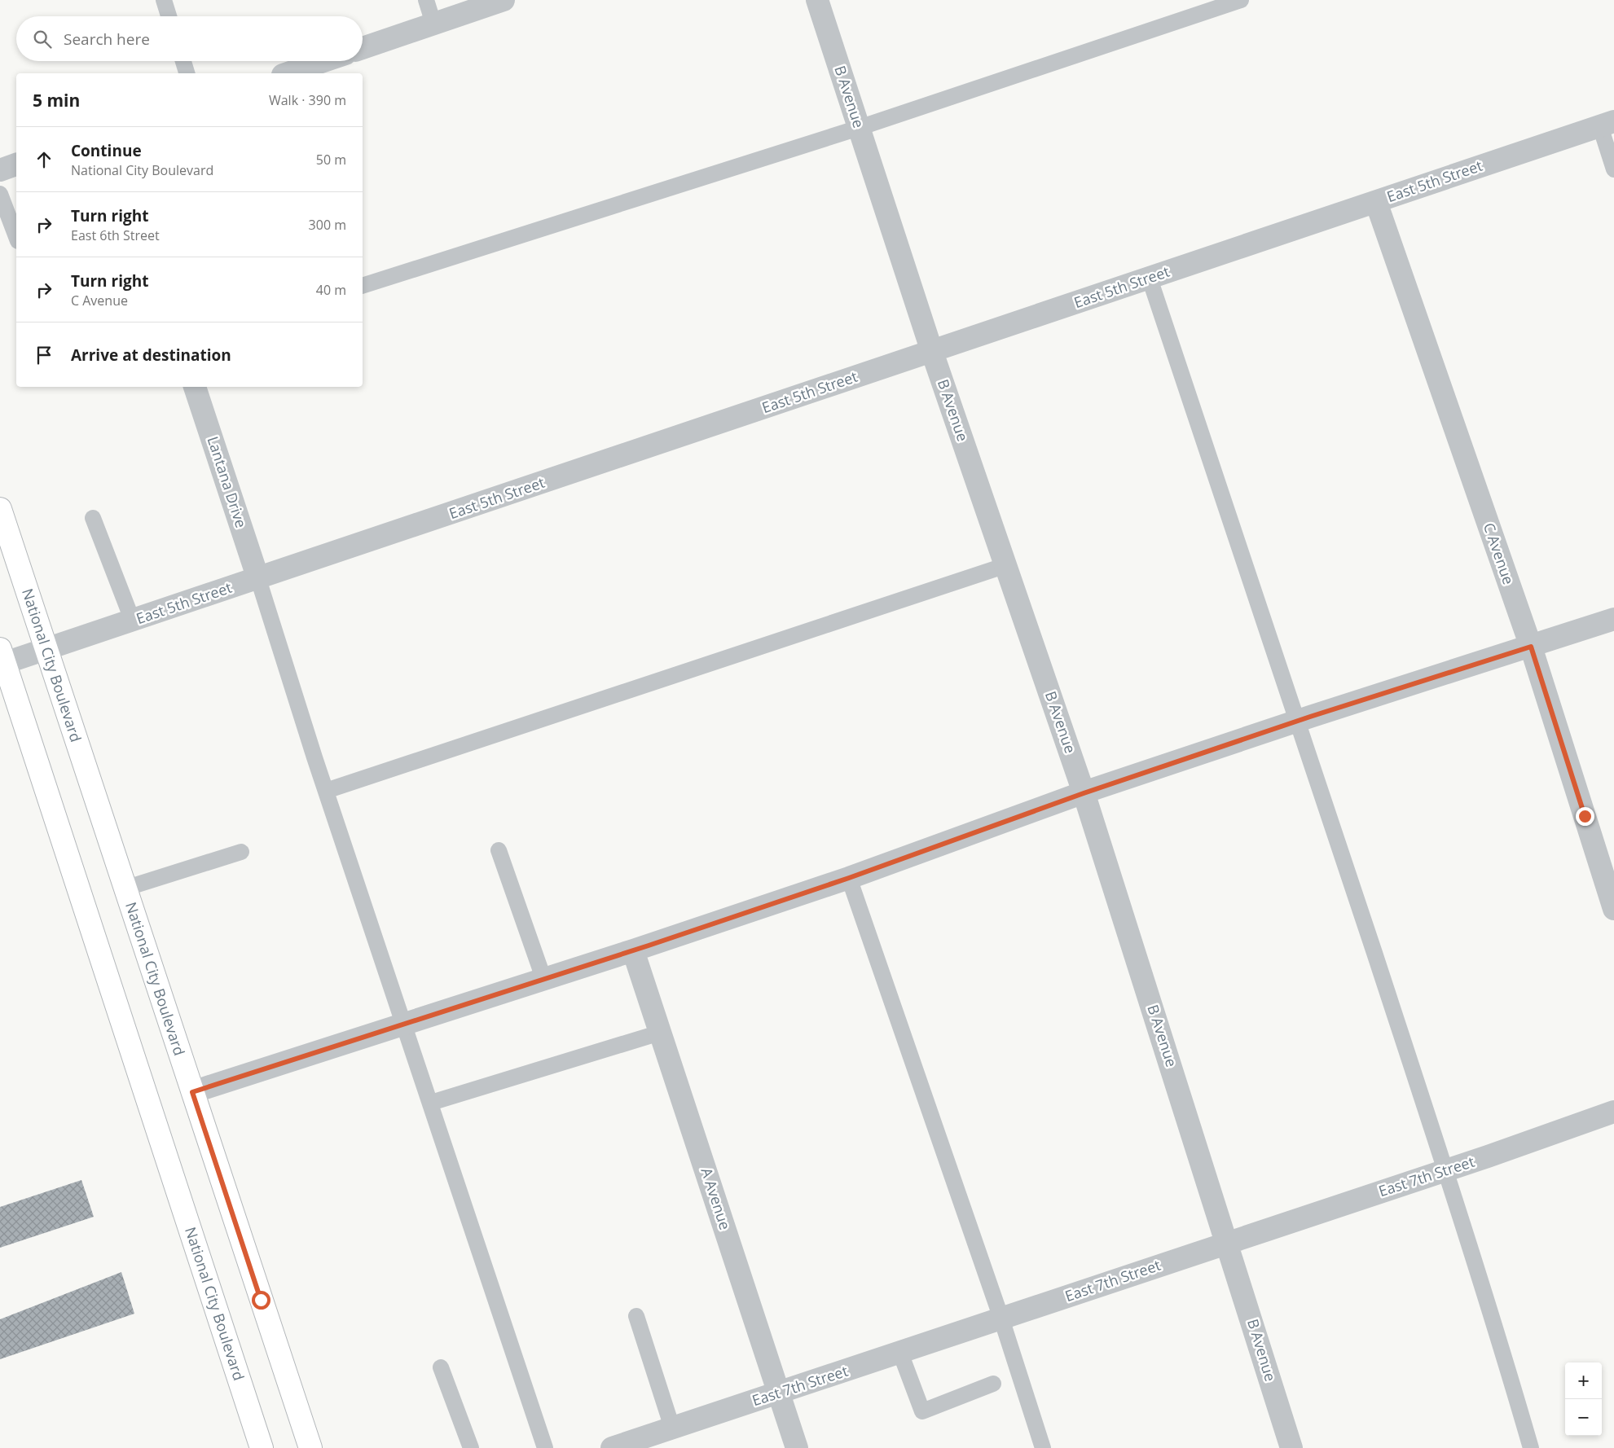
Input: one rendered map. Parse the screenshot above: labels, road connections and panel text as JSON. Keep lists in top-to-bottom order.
{
  "streets": {
    "main road": ["National City Boulevard"],
    "street": [
      "B Avenue",
      "East 5th Street",
      "Lantana Drive",
      "C Avenue",
      "East 7th Street",
      "A Avenue"
    ]
  },
  "crossings": [
    ["B Avenue", "East 5th Street"],
    ["B Avenue", "East 7th Street"],
    ["East 5th Street", "Lantana Drive"],
    ["East 5th Street", "C Avenue"],
    ["East 5th Street", "National City Boulevard"],
    ["East 7th Street", "A Avenue"]
  ],
  "page": {
    "search": "Search here",
    "heading": ["5 min", "Walk · 390 m"],
    "list": [
      ["Continue", "National City Boulevard", "50 m"],
      ["Turn right", "East 6th Street", "300 m"],
      ["Turn right", "C Avenue", "40 m"],
      "Arrive at destination"
    ],
    "map_buttons": ["+", "−"]
  }
}
